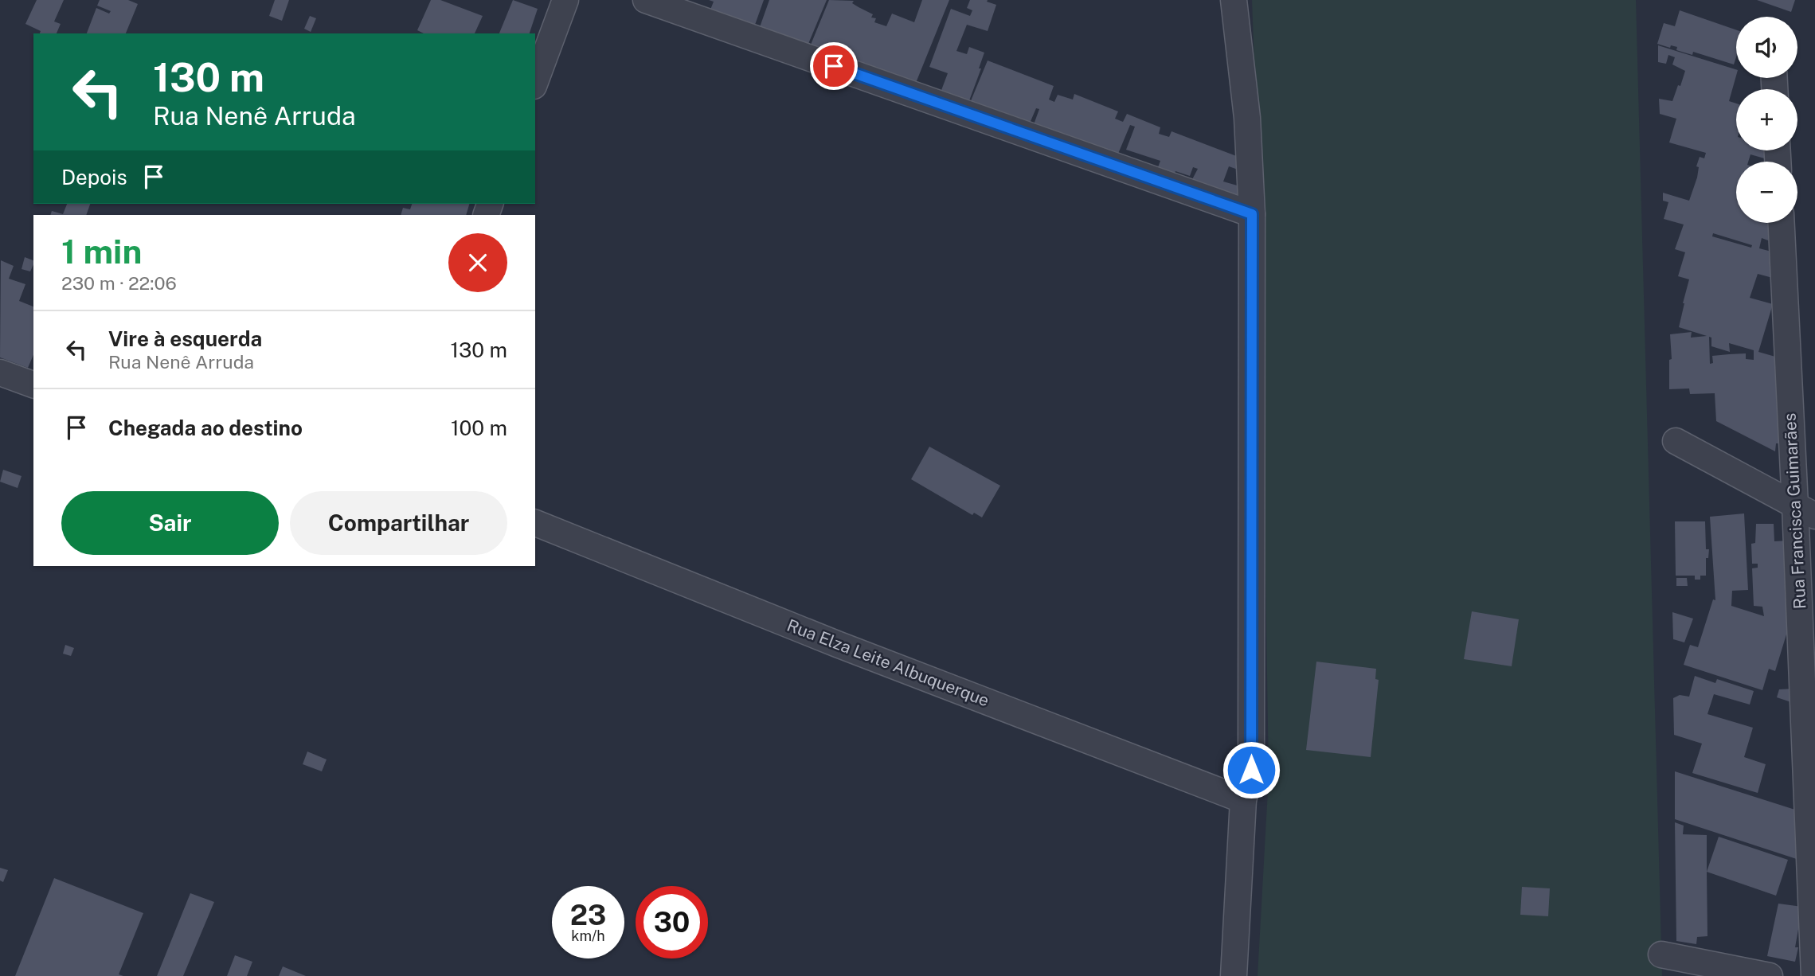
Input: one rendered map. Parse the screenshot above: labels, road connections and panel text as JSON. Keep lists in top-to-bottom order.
{
  "streets": {
    "street": ["Rua Francisca Guimarães", "Rua Elza Leite Albuquerque"]
  },
  "page": {
    "map_buttons": ["+", "−"],
    "turn": ["130 m", "Rua Nenê Arruda"],
    "then": "Depois",
    "heading": ["1 min", "230 m · 22:06"],
    "list": [
      {
        "name": "Vire à esquerda",
        "note": "Rua Nenê Arruda",
        "value": "130 m"
      },
      {
        "name": "Chegada ao destino",
        "value": "100 m"
      }
    ],
    "buttons": ["Sair", "Compartilhar"],
    "speed": "23 km/h",
    "limit": "30"
  }
}
